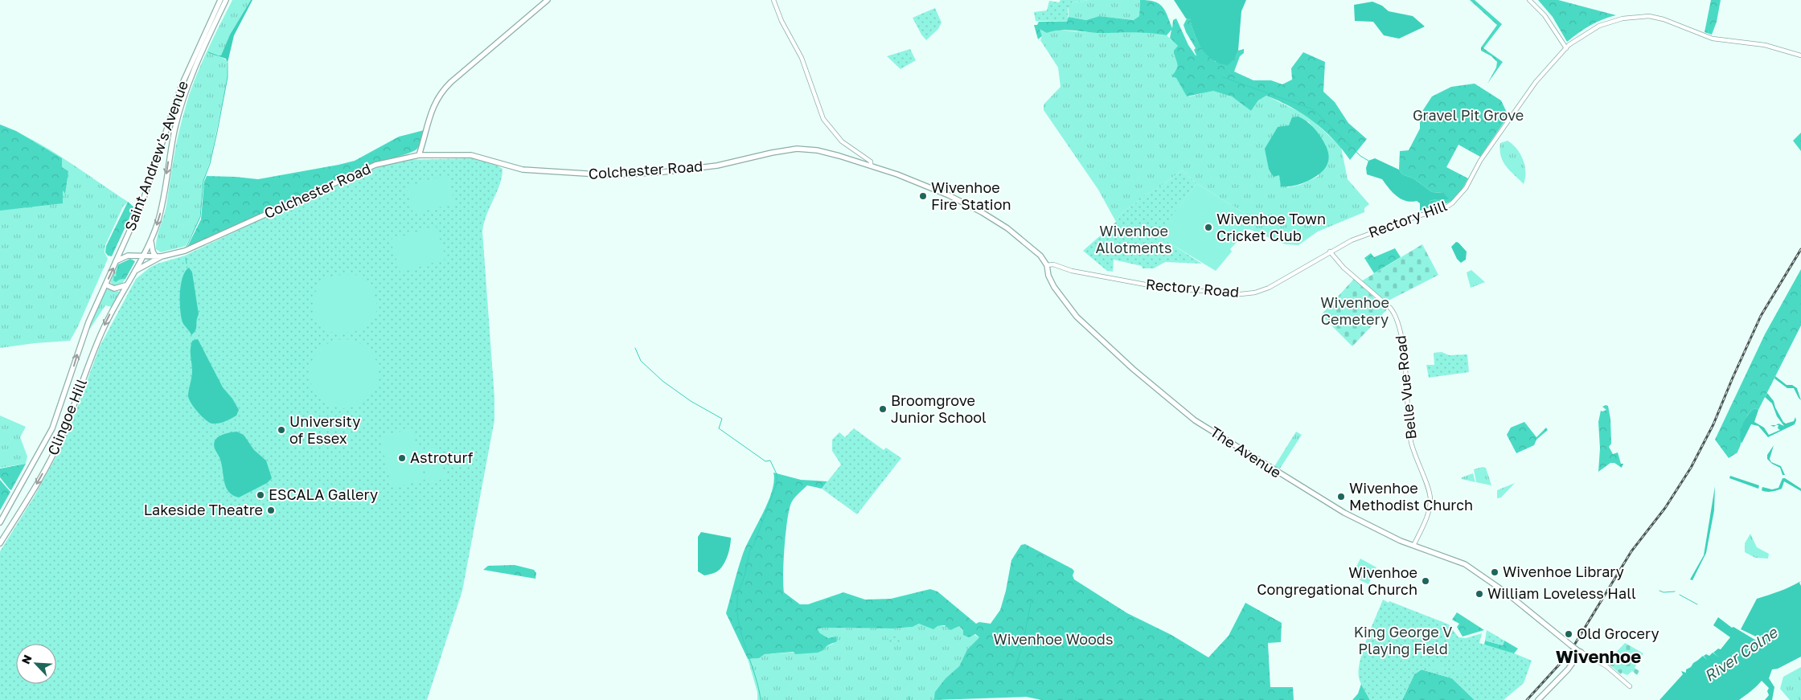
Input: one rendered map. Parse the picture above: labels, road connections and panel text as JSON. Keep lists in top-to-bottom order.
{
  "streets": {
    "main road": [
      "Saint Andrew's Avenue",
      "Colchester Road",
      "Clingoe Hill",
      "The Avenue"
    ],
    "street": ["Rectory Hill", "Rectory Road", "Belle Vue Road"]
  },
  "crossings": [
    ["Saint Andrew's Avenue", "Colchester Road"],
    ["Saint Andrew's Avenue", "Clingoe Hill"],
    ["Colchester Road", "Rectory Road"],
    ["Colchester Road", "The Avenue"],
    ["Rectory Hill", "Rectory Road"],
    ["Rectory Hill", "Belle Vue Road"],
    ["Rectory Road", "Belle Vue Road"],
    ["Rectory Road", "The Avenue"],
    ["Belle Vue Road", "The Avenue"]
  ],
  "districts": ["Wivenhoe"],
  "water": ["River Colne"],
  "parks": [
    "Gravel Pit Grove",
    "Wivenhoe Allotments",
    "Wivenhoe Cemetery",
    "King George V Playing Field",
    "Wivenhoe Woods"
  ],
  "places": [
    "Wivenhoe Fire Station",
    "Wivenhoe Town Cricket Club",
    "Broomgrove Junior School",
    "University of Essex",
    "Astroturf",
    "ESCALA Gallery",
    "Wivenhoe Methodist Church",
    "Lakeside Theatre",
    "Wivenhoe Library",
    "Wivenhoe Congregational Church",
    "William Loveless Hall",
    "Old Grocery"
  ],
  "north": "top left"
}
